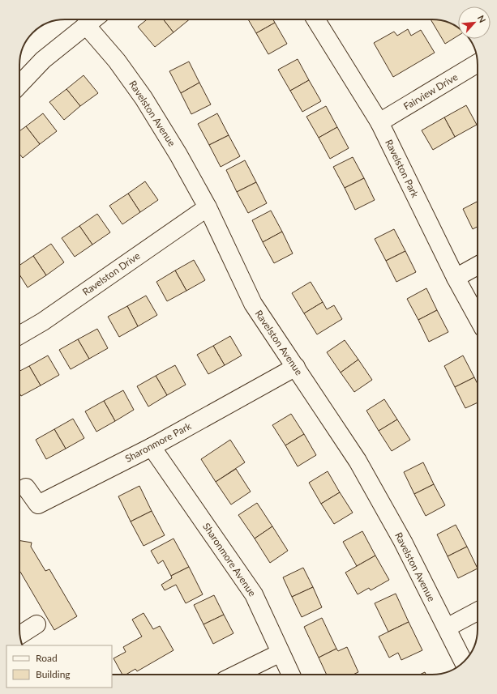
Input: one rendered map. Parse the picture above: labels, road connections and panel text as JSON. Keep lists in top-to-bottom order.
{
  "streets": {
    "street": [
      "Fairview Drive",
      "Ravelston Avenue",
      "Ravelston Park",
      "Ravelston Drive",
      "Sharonmore Park",
      "Sharonmore Avenue"
    ]
  },
  "crossings": [
    ["Fairview Drive", "Ravelston Park"],
    ["Ravelston Avenue", "Ravelston Drive"],
    ["Ravelston Avenue", "Sharonmore Park"],
    ["Sharonmore Park", "Sharonmore Avenue"]
  ],
  "legend": ["Road", "Building"],
  "north": "top right"
}
